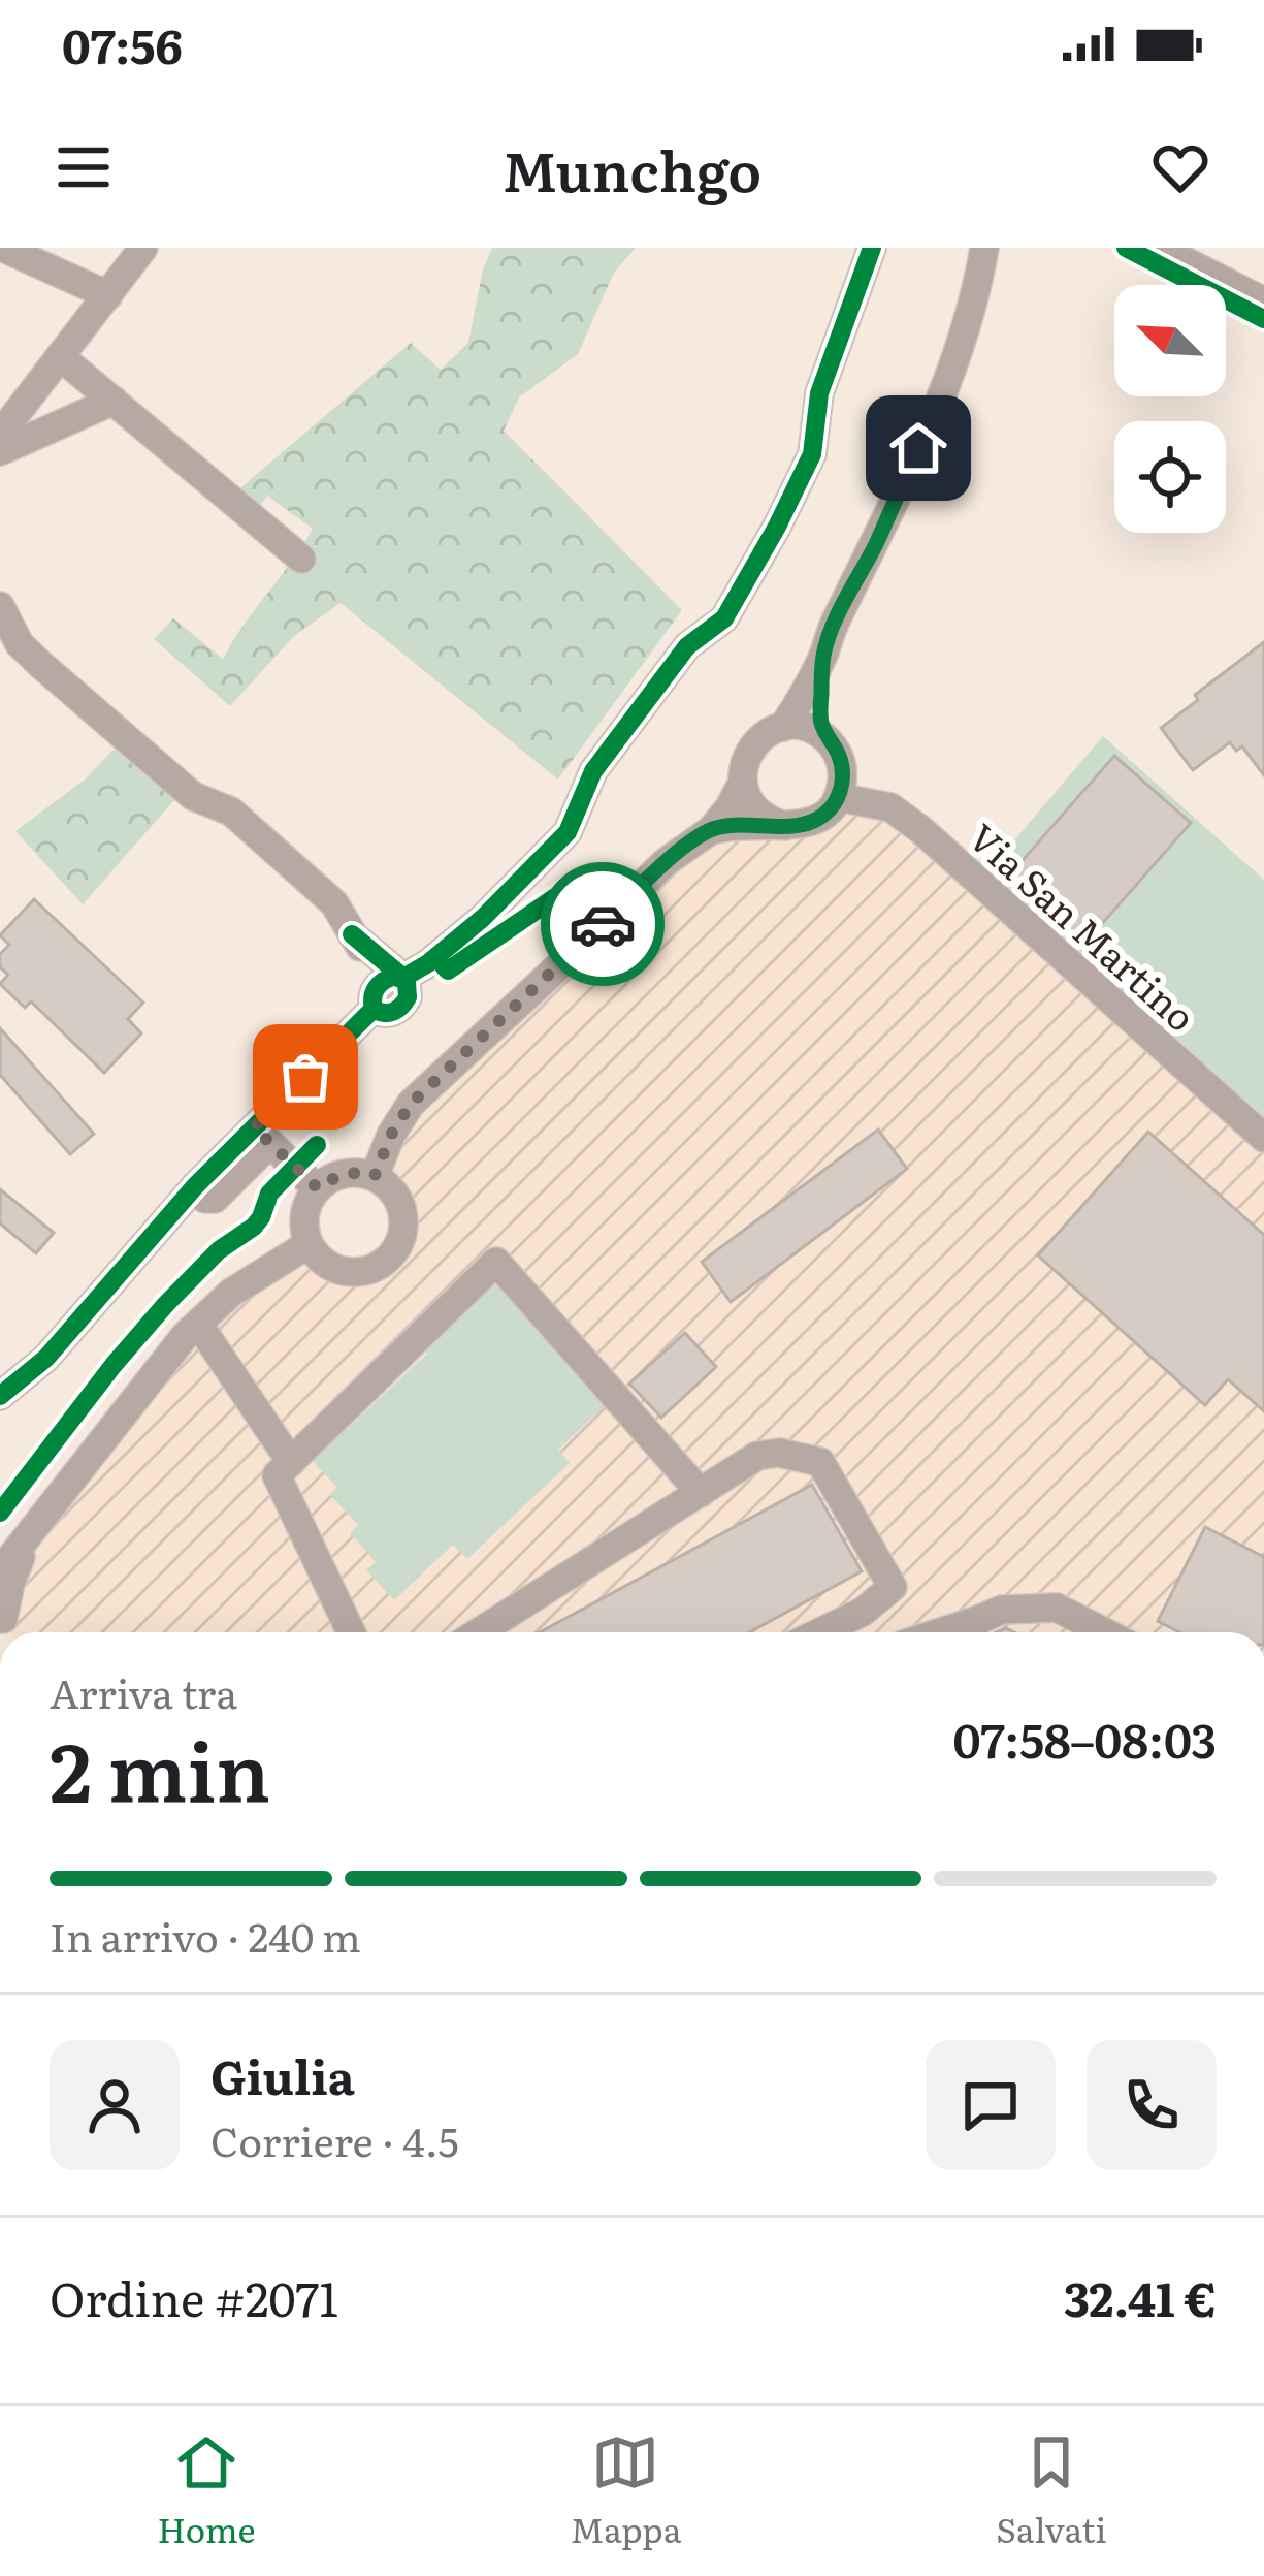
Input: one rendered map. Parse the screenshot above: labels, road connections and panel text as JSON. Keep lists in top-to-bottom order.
{
  "streets": {
    "street": ["Via San Martino"]
  },
  "north": "top left",
  "page": {
    "status": "07:56",
    "header": "Munchgo",
    "heading": ["2 min", "Arriva tra", "07:58–08:03"],
    "panel": [
      "Giulia",
      "Corriere · 4.5",
      "Ordine #2071",
      "32.41 €"
    ],
    "bar": "In arrivo · 240 m",
    "tabs": ["Home", "Mappa", "Salvati"]
  }
}
